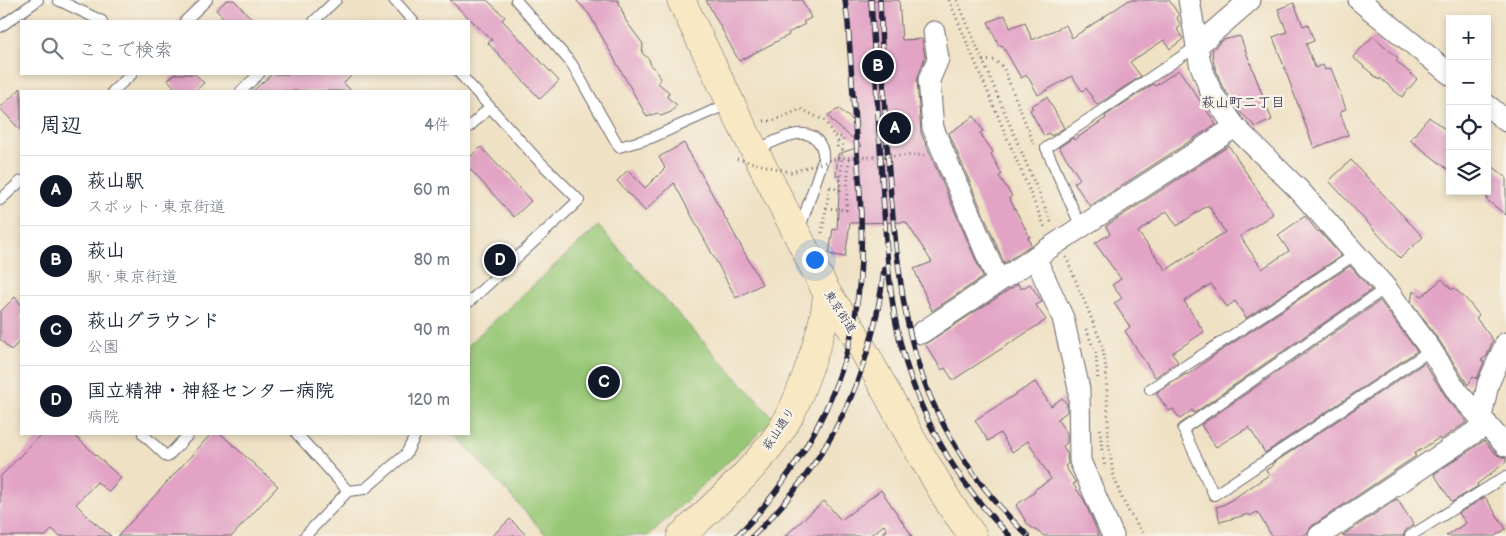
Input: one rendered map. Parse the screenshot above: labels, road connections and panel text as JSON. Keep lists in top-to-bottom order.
{
  "streets": {
    "street": ["東京街道", "萩山通り"]
  },
  "crossings": [
    ["東京街道", "萩山通り"]
  ],
  "districts": ["萩山町二丁目"],
  "page": {
    "map_buttons": ["+", "−"],
    "search": "ここで検索",
    "pins": [
      "B",
      "A",
      "D",
      "C"
    ],
    "heading": ["周辺", "4件"],
    "list": [
      {
        "mark": "A",
        "name": "萩山駅",
        "note": "スポット · 東京街道",
        "value": "60 m"
      },
      {
        "mark": "B",
        "name": "萩山",
        "note": "駅 · 東京街道",
        "value": "80 m"
      },
      {
        "mark": "C",
        "name": "萩山グラウンド",
        "note": "公園",
        "value": "90 m"
      },
      {
        "mark": "D",
        "name": "国立精神・神経センター病院",
        "note": "病院",
        "value": "120 m"
      }
    ]
  }
}
